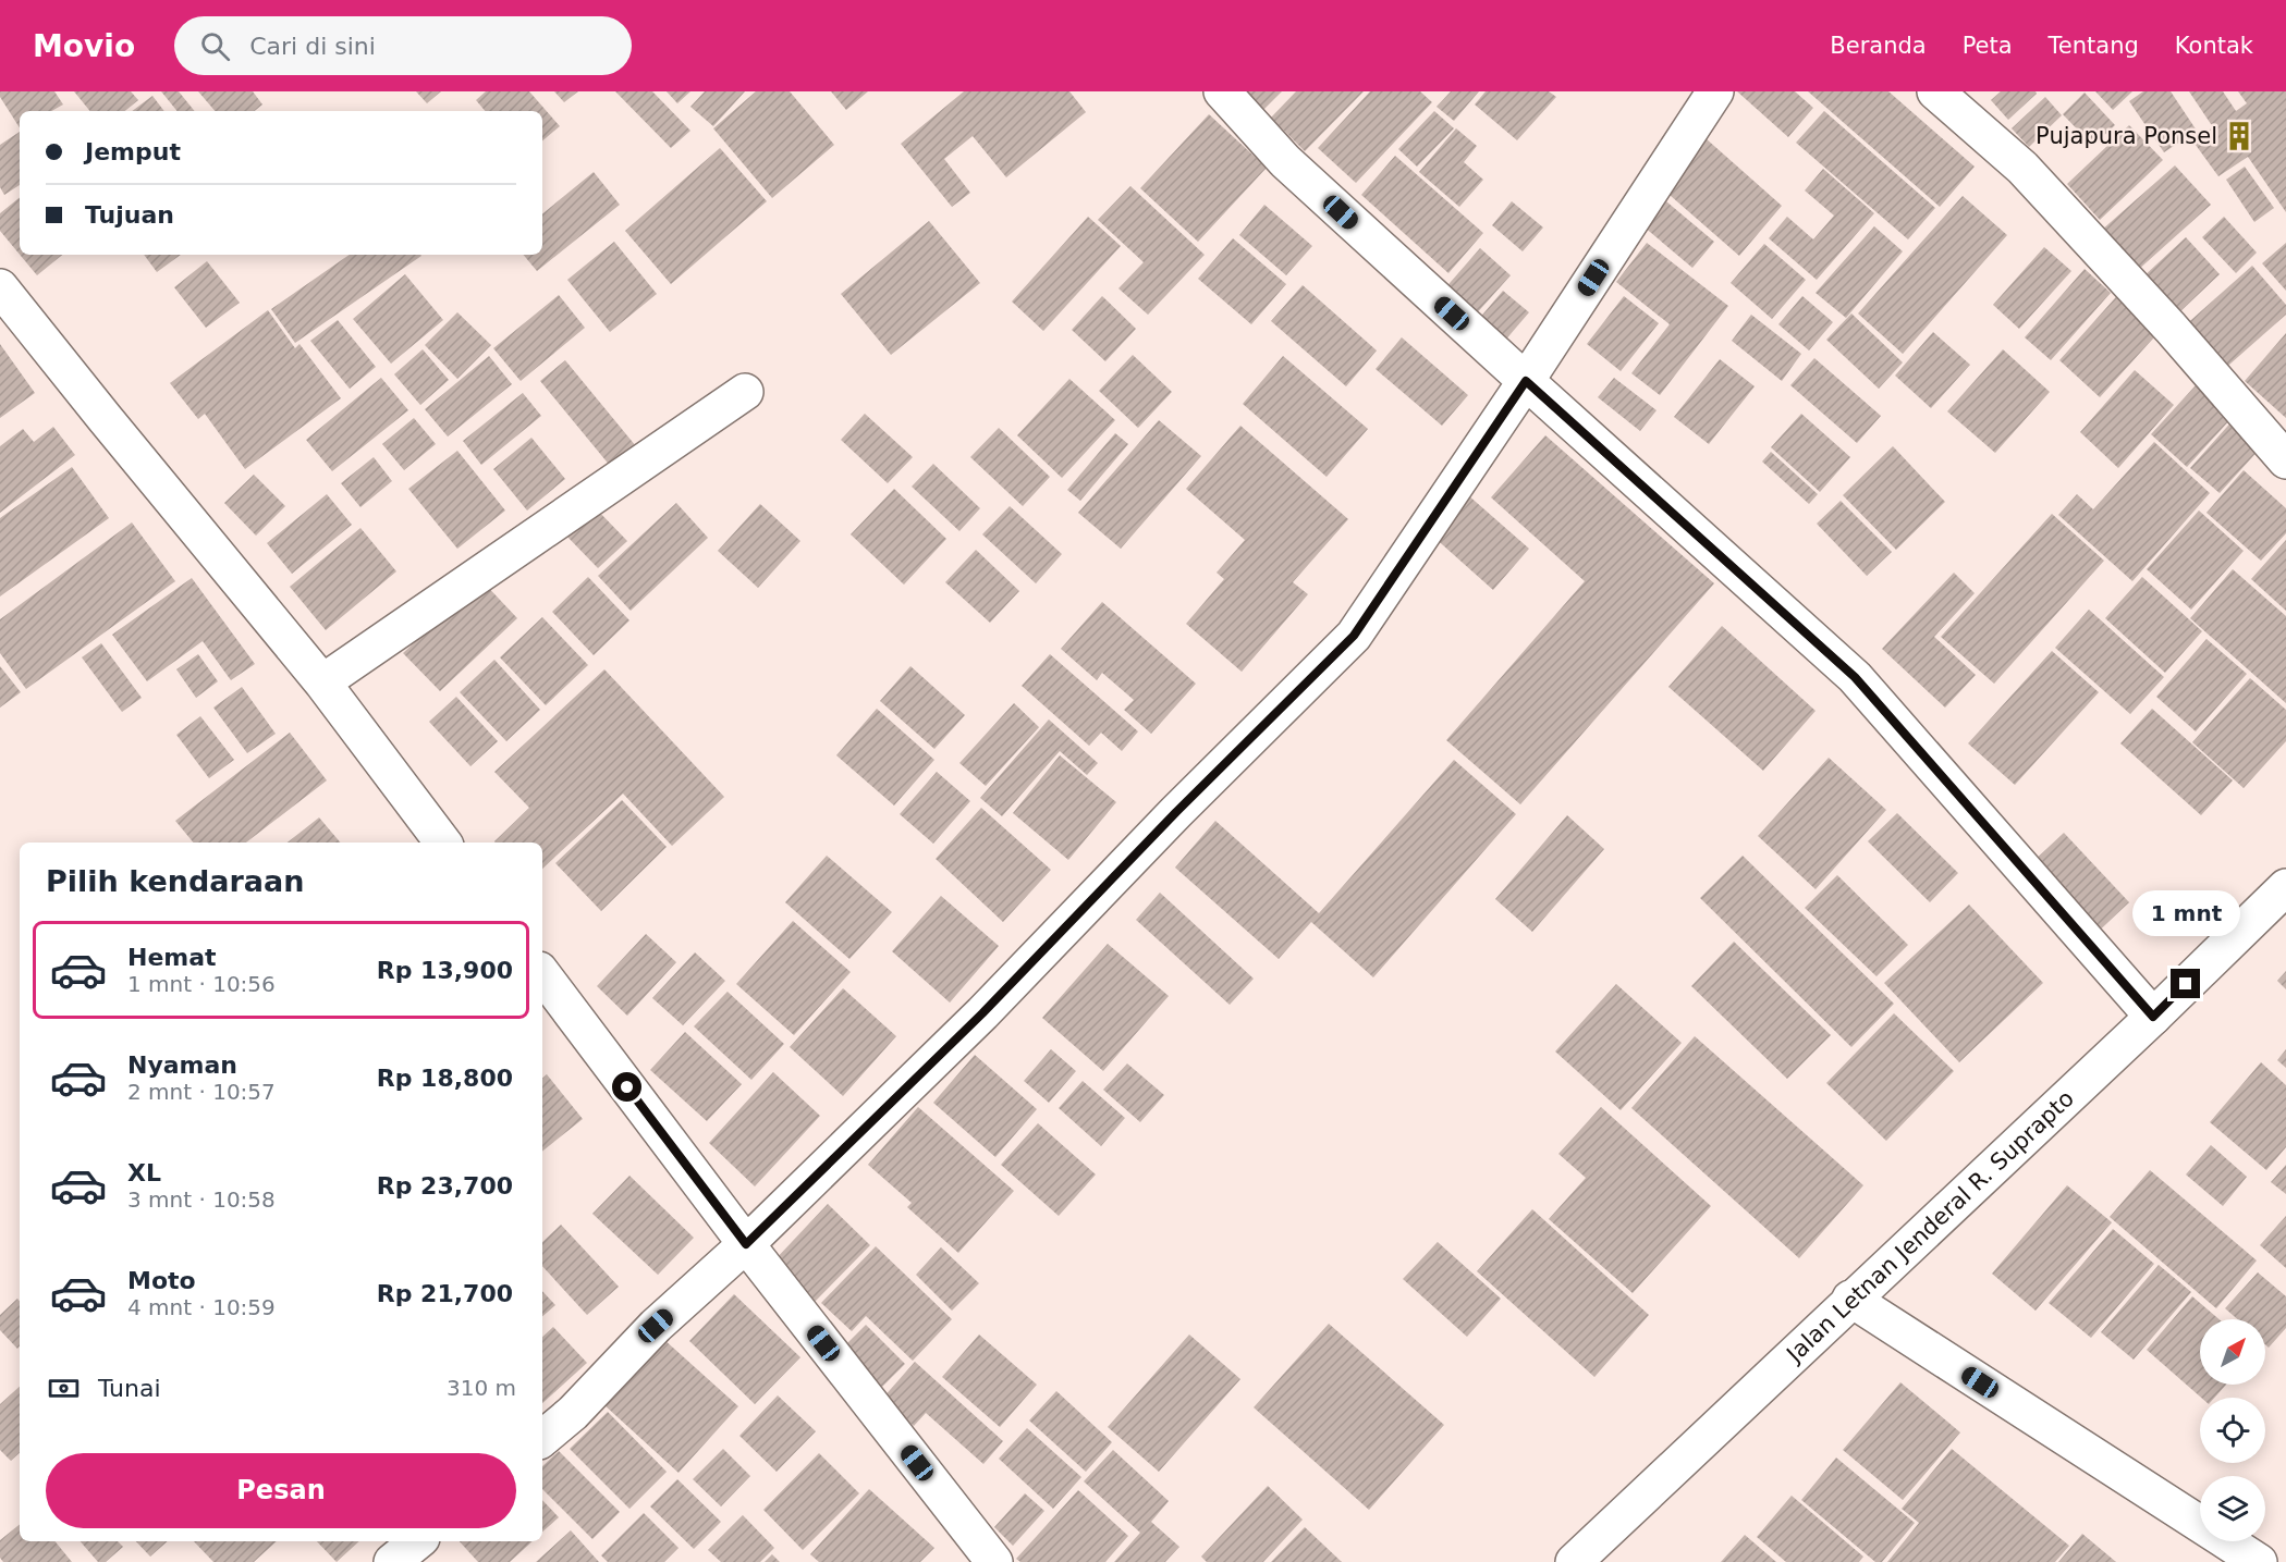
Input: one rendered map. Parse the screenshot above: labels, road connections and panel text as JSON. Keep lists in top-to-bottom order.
{
  "streets": {
    "street": ["Jalan Letnan Jenderal R. Suprapto"]
  },
  "places": {
    "building": ["Pujapura Ponsel"]
  },
  "north": "top right",
  "page": {
    "header": "Movio",
    "search": "Cari di sini",
    "nav": [
      "Beranda",
      "Peta",
      "Tentang",
      "Kontak"
    ],
    "banner": ["Jemput", "Tujuan"],
    "heading": "Pilih kendaraan",
    "bubble": "1 mnt",
    "list": [
      {
        "name": "Hemat",
        "note": "1 mnt · 10:56",
        "value": "Rp 13,900"
      },
      {
        "name": "Nyaman",
        "note": "2 mnt · 10:57",
        "value": "Rp 18,800"
      },
      {
        "name": "XL",
        "note": "3 mnt · 10:58",
        "value": "Rp 23,700"
      },
      {
        "name": "Moto",
        "note": "4 mnt · 10:59",
        "value": "Rp 21,700"
      }
    ],
    "pay": ["Tunai", "310 m"],
    "buttons": "Pesan"
  }
}
